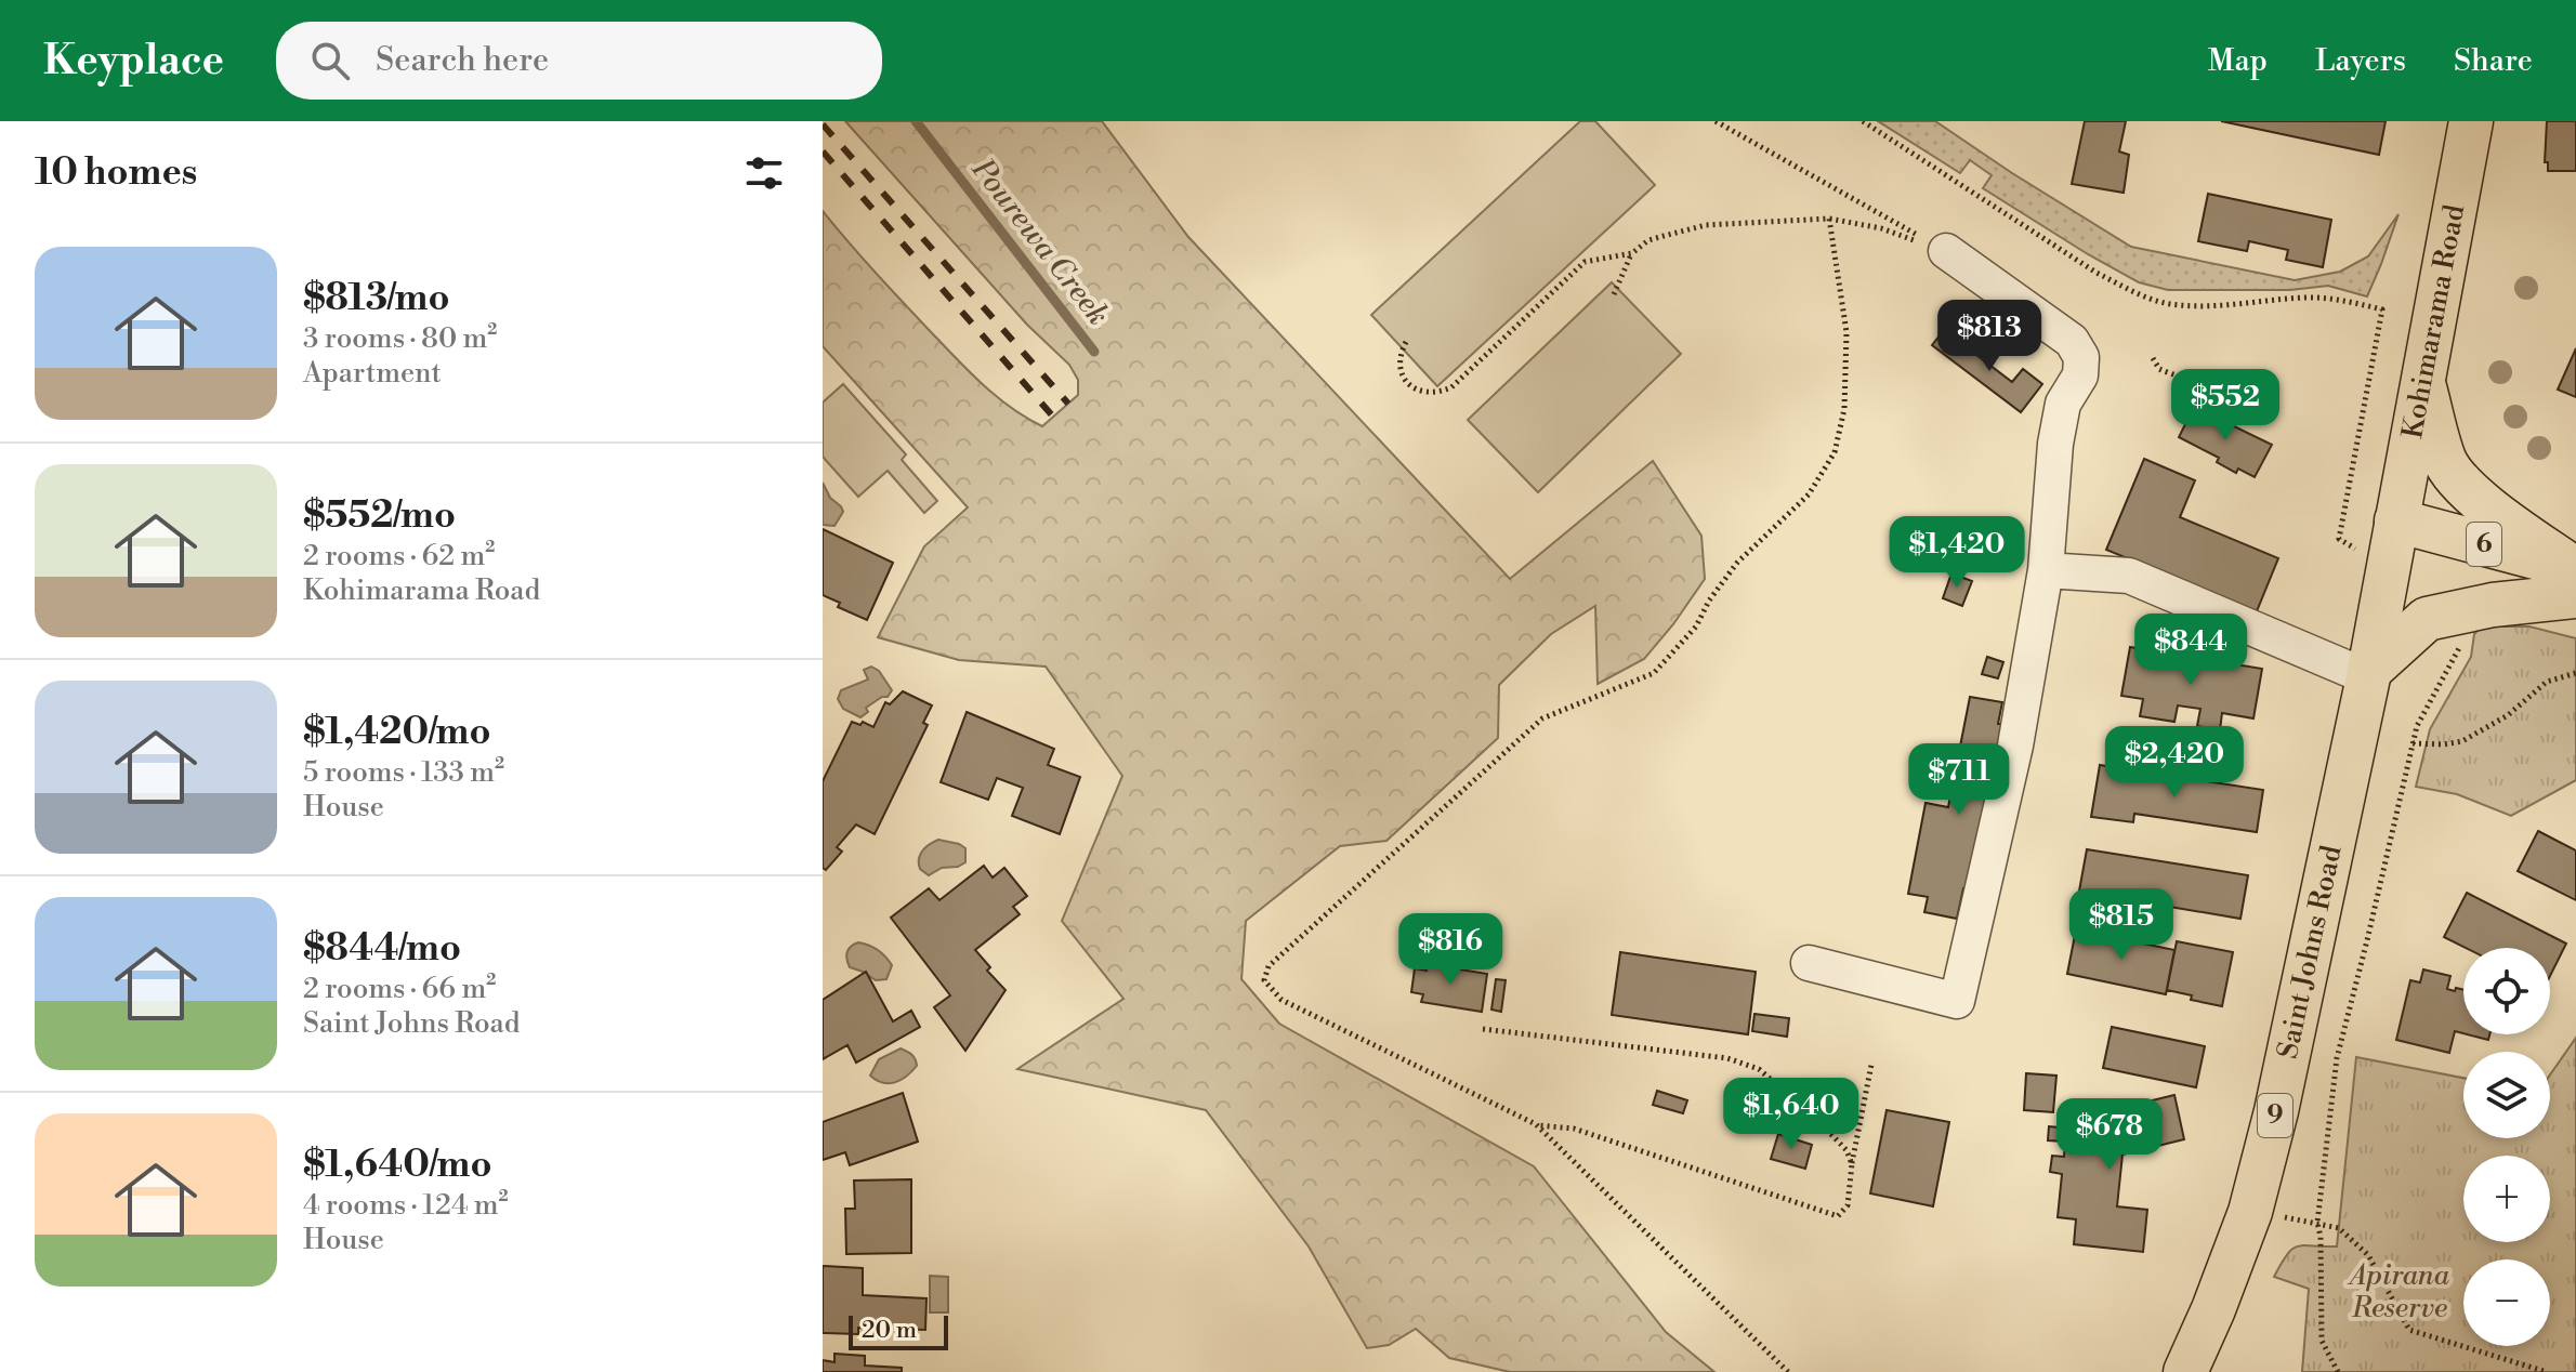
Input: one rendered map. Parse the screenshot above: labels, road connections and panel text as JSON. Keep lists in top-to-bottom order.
{
  "streets": {
    "main road": [
      "Kohimarama Road",
      "6",
      "Saint Johns Road",
      "9"
    ]
  },
  "crossings": [
    ["Kohimarama Road", "6"],
    ["Kohimarama Road", "Saint Johns Road"],
    ["6", "Saint Johns Road"]
  ],
  "water": ["Pourewa Creek"],
  "parks": ["Apirana Reserve"],
  "scale_bar": "20 m",
  "page": {
    "header": "Keyplace",
    "search": "Search here",
    "nav": ["Map", "Layers", "Share"],
    "heading": "10 homes",
    "list": [
      {
        "name": "$813/mo",
        "note": "3 rooms · 80 m² · Apartment"
      },
      {
        "name": "$552/mo",
        "note": "2 rooms · 62 m² · Kohimarama Road"
      },
      {
        "name": "$1,420/mo",
        "note": "5 rooms · 133 m² · House"
      },
      {
        "name": "$844/mo",
        "note": "2 rooms · 66 m² · Saint Johns Road"
      },
      {
        "name": "$1,640/mo",
        "note": "4 rooms · 124 m² · House"
      }
    ],
    "price": [
      "$813",
      "$552",
      "$1,420",
      "$844",
      "$2,420",
      "$711",
      "$815",
      "$816",
      "$1,640",
      "$678"
    ],
    "map_buttons": ["+", "−"],
    "scale": "20 m"
  }
}
